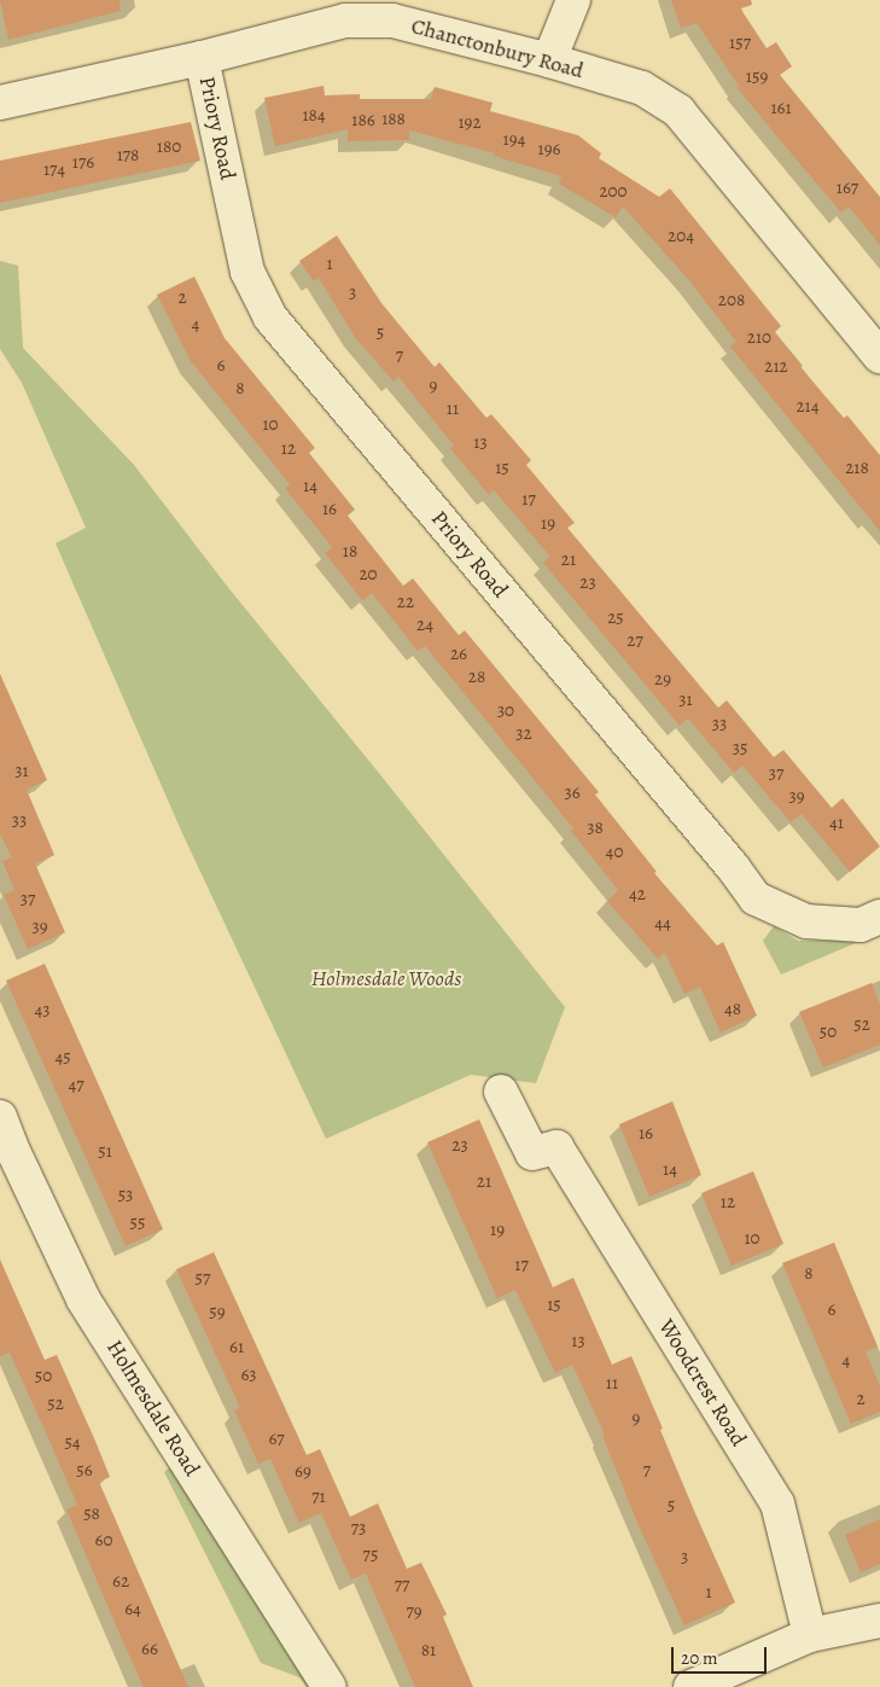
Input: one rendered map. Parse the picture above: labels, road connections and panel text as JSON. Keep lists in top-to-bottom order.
{
  "streets": {
    "street": [
      "Chanctonbury Road",
      "Priory Road",
      "Woodcrest Road",
      "Holmesdale Road"
    ]
  },
  "crossings": [
    ["Chanctonbury Road", "Priory Road"]
  ],
  "parks": ["Holmesdale Woods"],
  "house_numbers": [
    "157",
    "159",
    "161",
    "184",
    "188",
    "186",
    "192",
    "194",
    "180",
    "196",
    "178",
    "176",
    "174",
    "167",
    "200",
    "204",
    "1",
    "3",
    "2",
    "208",
    "4",
    "5",
    "210",
    "7",
    "6",
    "212",
    "9",
    "8",
    "214",
    "11",
    "10",
    "13",
    "12",
    "15",
    "218",
    "14",
    "17",
    "16",
    "19",
    "18",
    "21",
    "20",
    "23",
    "22",
    "25",
    "24",
    "27",
    "26",
    "28",
    "29",
    "31",
    "30",
    "33",
    "32",
    "35",
    "31",
    "37",
    "36",
    "39",
    "33",
    "41",
    "38",
    "40",
    "42",
    "37",
    "44",
    "39",
    "48",
    "43",
    "52",
    "50",
    "45",
    "47",
    "16",
    "23",
    "51",
    "14",
    "21",
    "53",
    "12",
    "55",
    "19",
    "10",
    "17",
    "8",
    "57",
    "15",
    "6",
    "59",
    "13",
    "61",
    "4",
    "63",
    "50",
    "11",
    "2",
    "52",
    "9",
    "67",
    "54",
    "56",
    "7",
    "69",
    "71",
    "5",
    "58",
    "73",
    "60",
    "75",
    "3",
    "62",
    "77",
    "1",
    "64",
    "79",
    "66",
    "81"
  ],
  "scale_bar": "20 m"
}
